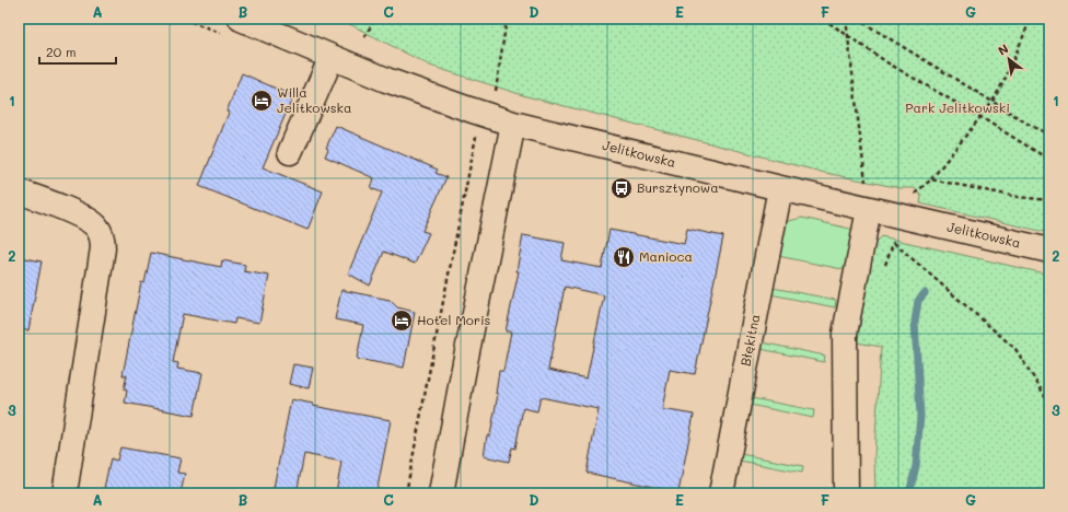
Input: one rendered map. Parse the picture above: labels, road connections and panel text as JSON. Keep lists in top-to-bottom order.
{
  "streets": {
    "street": ["Jelitkowska", "Błękitna"]
  },
  "crossings": [
    ["Jelitkowska", "Błękitna"]
  ],
  "parks": ["Park Jelitkowski"],
  "places": {
    "hotel": ["Willa Jelitkowska", "Hotel Moris"],
    "bus stop": ["Bursztynowa"],
    "restaurant": ["Manioca"]
  },
  "scale_bar": "20 m",
  "north": "top left",
  "grid": {
    "columns": [
      "A",
      "B",
      "C",
      "D",
      "E",
      "F",
      "G"
    ],
    "rows": ["1", "2", "3"]
  }
}
